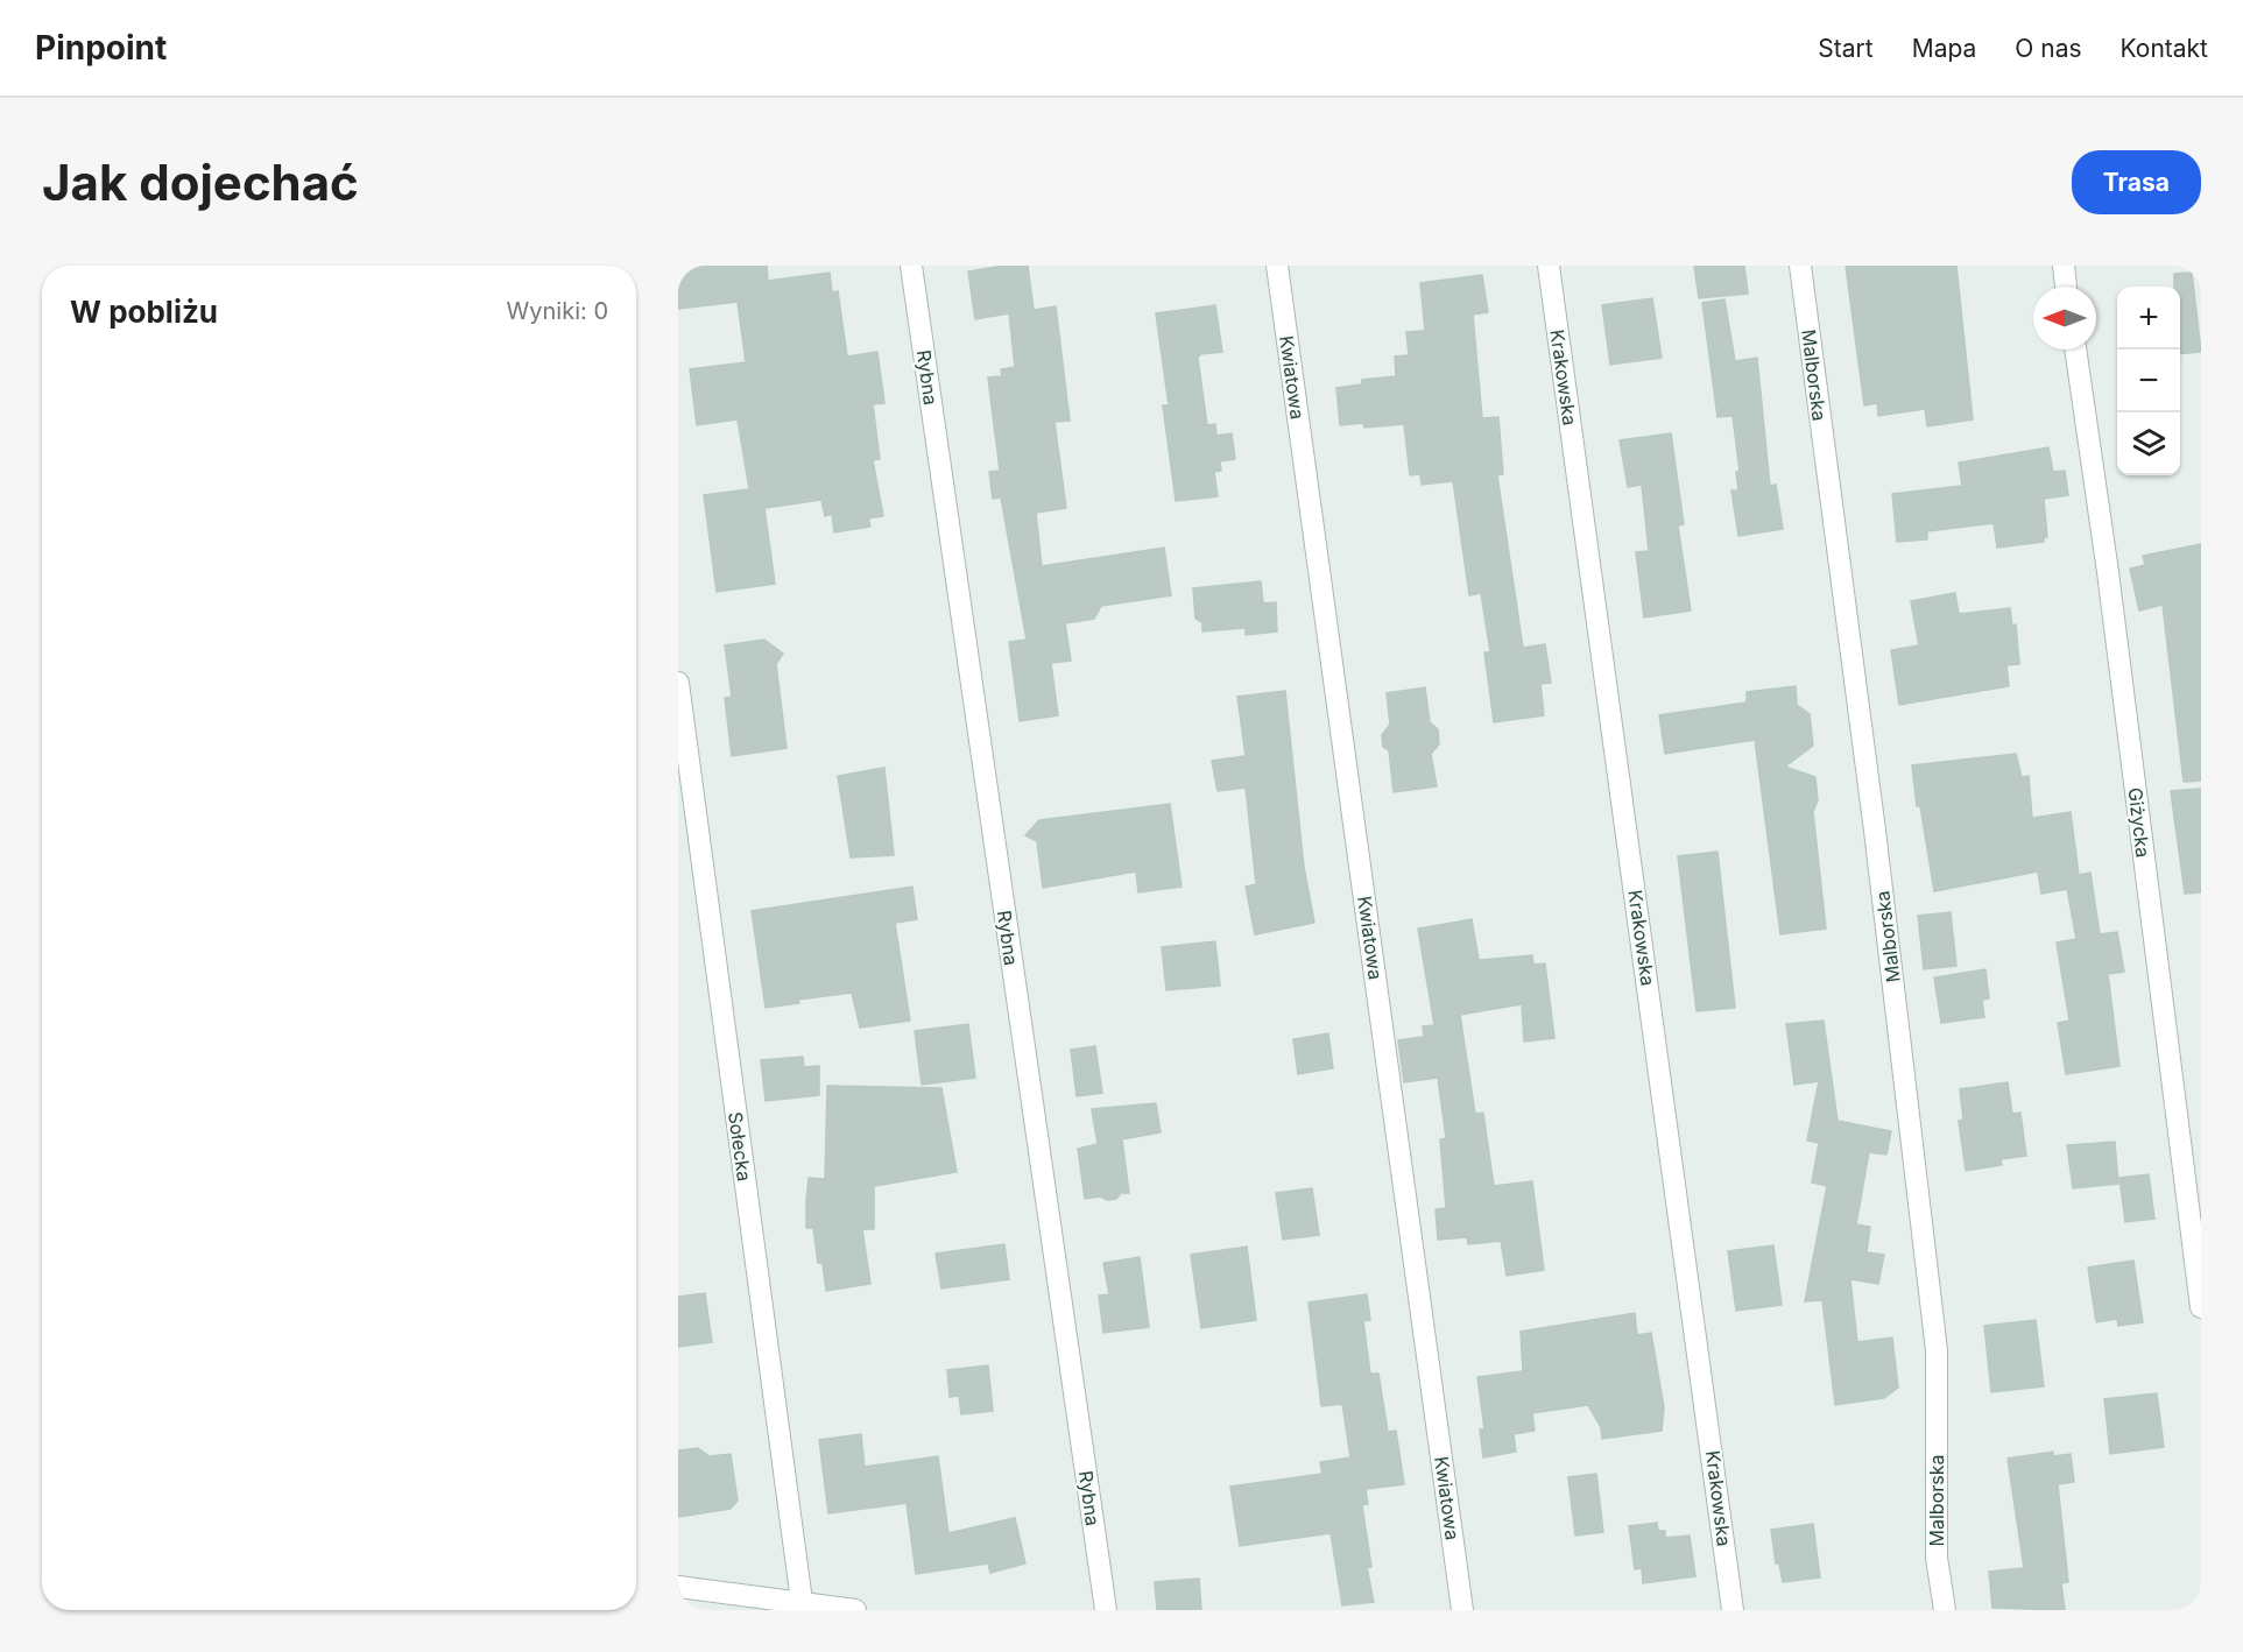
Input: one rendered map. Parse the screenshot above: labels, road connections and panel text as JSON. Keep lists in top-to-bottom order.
{
  "streets": {
    "street": [
      "Malborska",
      "Rybna",
      "Kwiatowa",
      "Krakowska",
      "Giżycka",
      "Sołecka"
    ]
  },
  "north": "left",
  "page": {
    "header": "Pinpoint",
    "nav": [
      "Start",
      "Mapa",
      "O nas",
      "Kontakt"
    ],
    "buttons": "Trasa",
    "title": "Jak dojechać",
    "heading": ["W pobliżu", "Wyniki: 0"],
    "map_buttons": ["+", "−"]
  }
}
